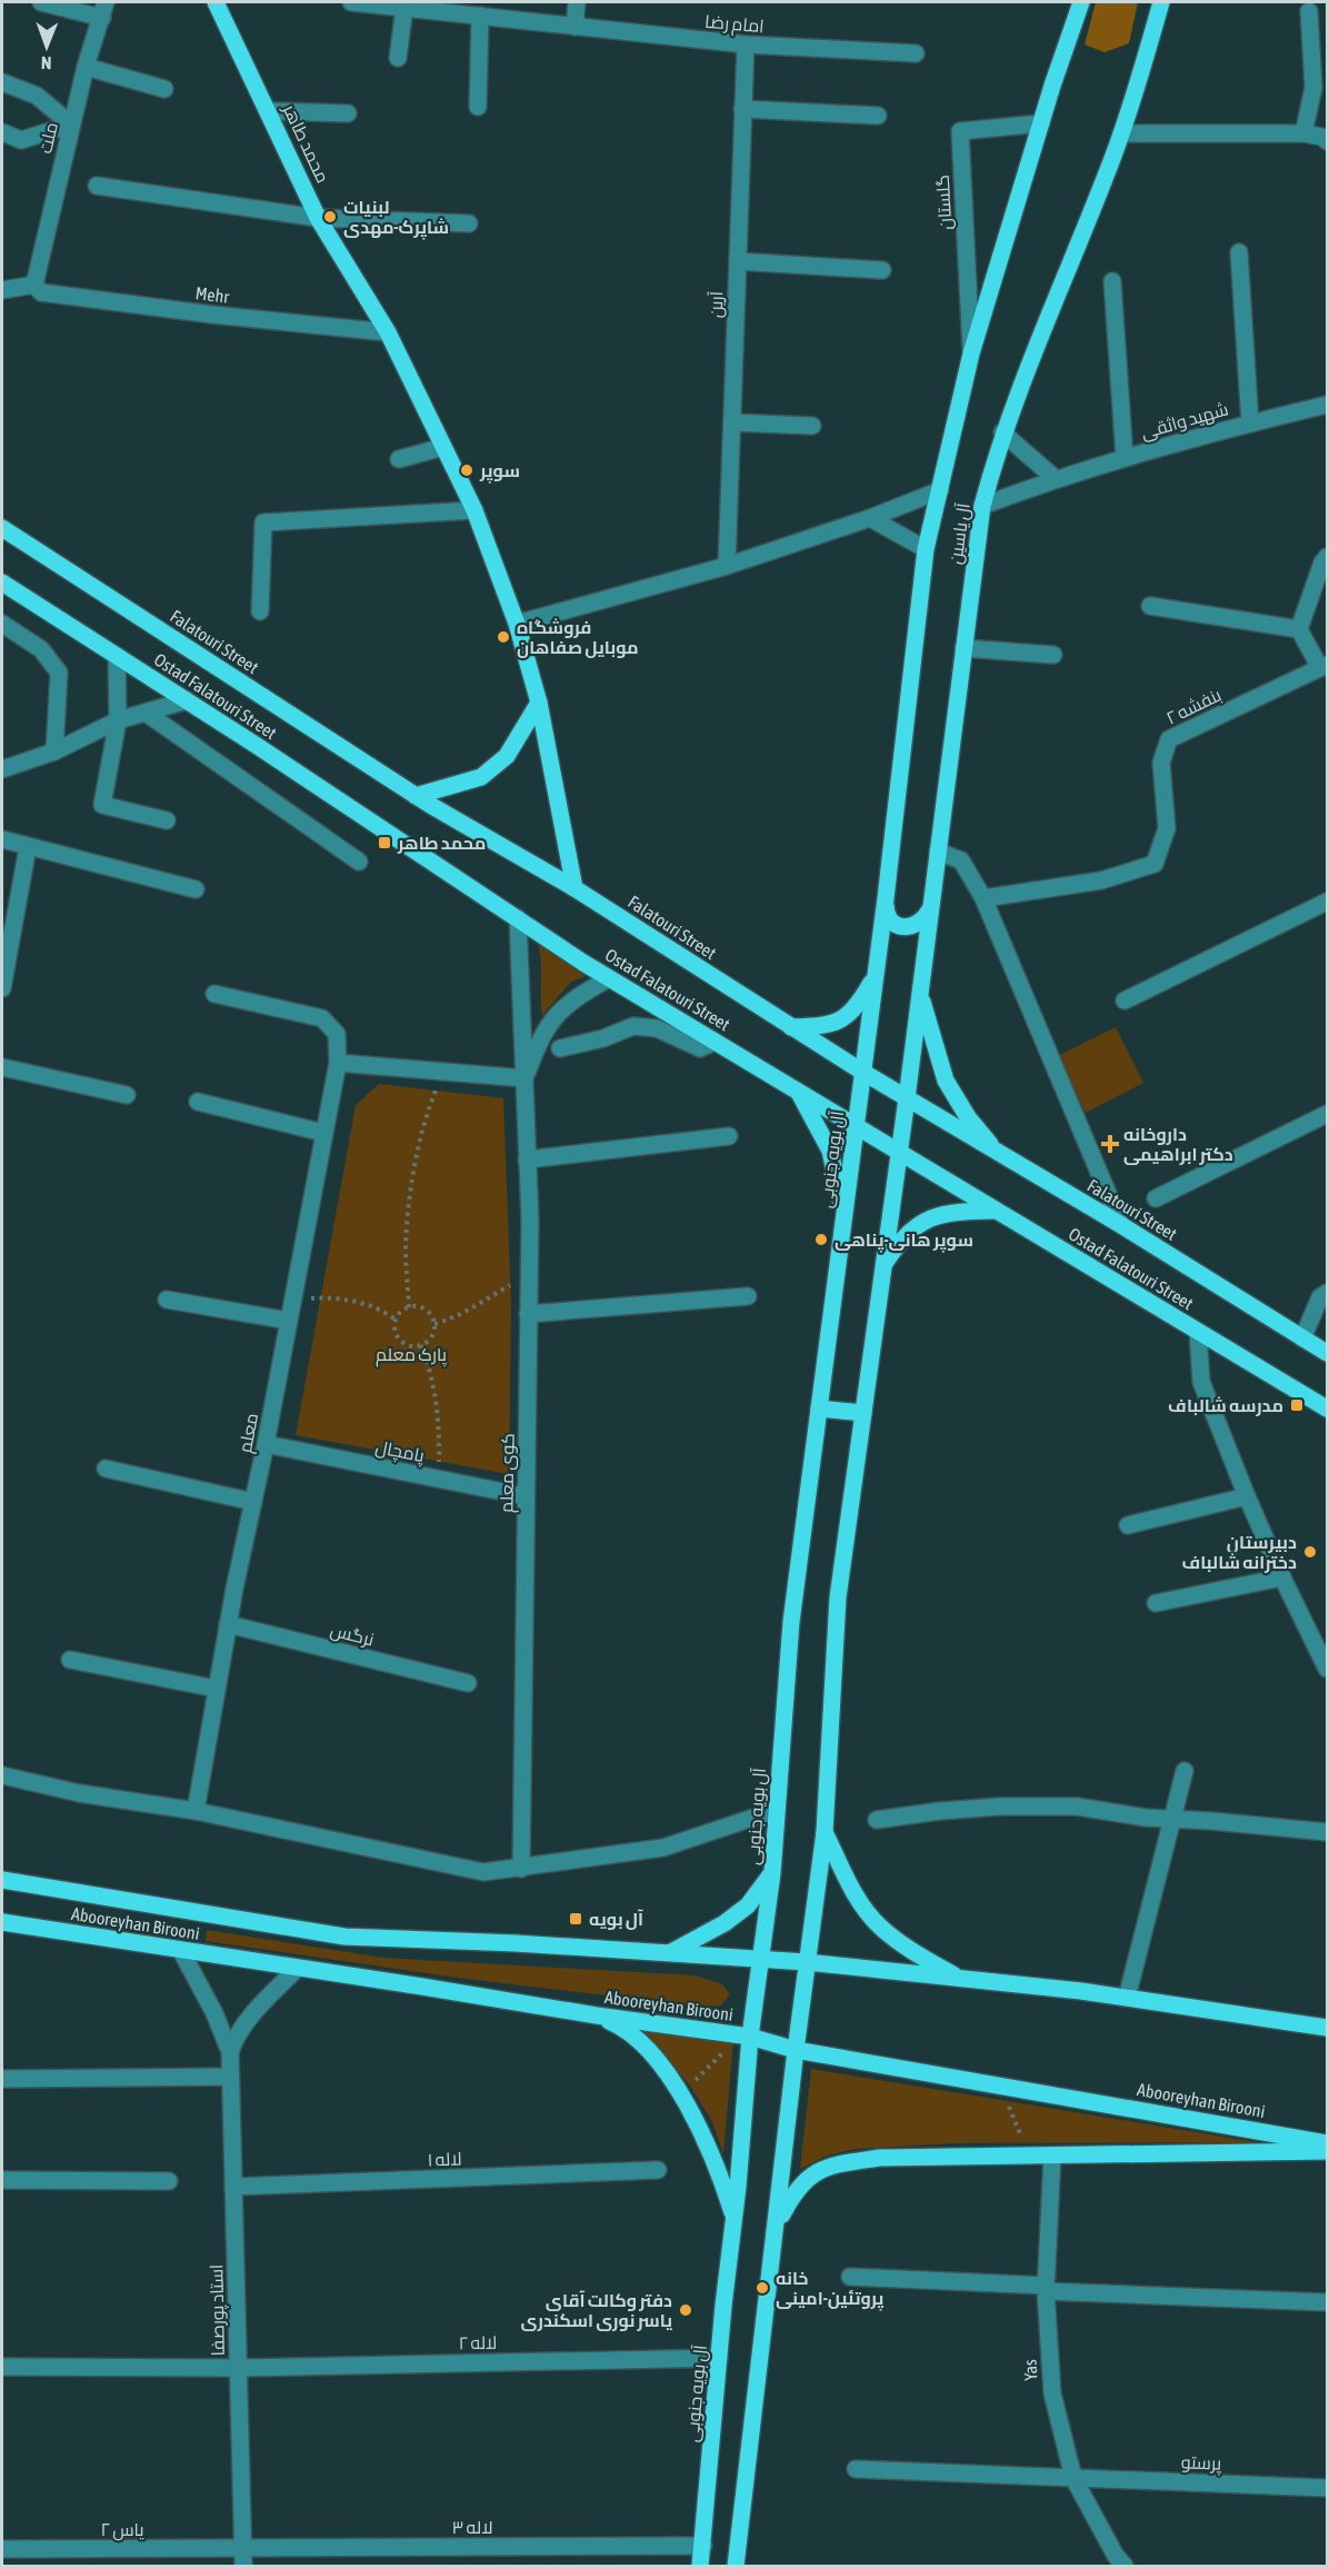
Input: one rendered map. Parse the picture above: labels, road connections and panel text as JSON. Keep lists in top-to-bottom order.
{
  "streets": {
    "main road": [
      "محمد طاهر",
      "آل یاسین",
      "Falatouri Street",
      "Ostad Falatouri Street",
      "آل بویه جنوبی",
      "Abooreyhan Birooni"
    ],
    "street": [
      "امام رضا",
      "ملت",
      "گلستان",
      "Mehr",
      "آرین",
      "شهید واثقی",
      "بنفشه ۲",
      "معلم",
      "پامچال",
      "کوی معلم",
      "نرگس",
      "لاله ۱",
      "استاد پورصفا",
      "لاله ۲",
      "Yas",
      "پرستو",
      "لاله ۳",
      "یاس ۲"
    ]
  },
  "crossings": [
    ["امام رضا", "آرین"],
    ["ملت", "Mehr"],
    ["محمد طاهر", "Mehr"],
    ["محمد طاهر", "Falatouri Street"],
    ["گلستان", "آل یاسین"],
    ["شهید واثقی", "آل یاسین"],
    ["آل یاسین", "Falatouri Street"],
    ["آل یاسین", "آل بویه جنوبی"],
    ["Falatouri Street", "آل بویه جنوبی"],
    ["Ostad Falatouri Street", "آل بویه جنوبی"],
    ["Ostad Falatouri Street", "کوی معلم"],
    ["آل بویه جنوبی", "Abooreyhan Birooni"],
    ["آل بویه جنوبی", "لاله ۲"],
    ["آل بویه جنوبی", "لاله ۳"],
    ["معلم", "پامچال"],
    ["معلم", "نرگس"],
    ["پامچال", "کوی معلم"],
    ["لاله ۱", "استاد پورصفا"],
    ["استاد پورصفا", "لاله ۲"],
    ["استاد پورصفا", "لاله ۳"],
    ["استاد پورصفا", "یاس ۲"],
    ["Yas", "پرستو"],
    ["لاله ۳", "یاس ۲"]
  ],
  "parks": ["پارک معلم"],
  "places": {
    "other": [
      "لبنیات شاپرک-مهدی",
      "سوپر",
      "فروشگاه موبایل صفاهان",
      "سوپر هانی-پناهی",
      "دبیرستان دخترانه شالباف",
      "خانه پروتئین-امینی",
      "دفتر وکالت آقای یاسر نوری اسکندری"
    ],
    "transit": ["محمد طاهر", "مدرسه شالباف", "آل بویه"],
    "health": ["داروخانه دکتر ابراهیمی"]
  },
  "north": "bottom"
}
